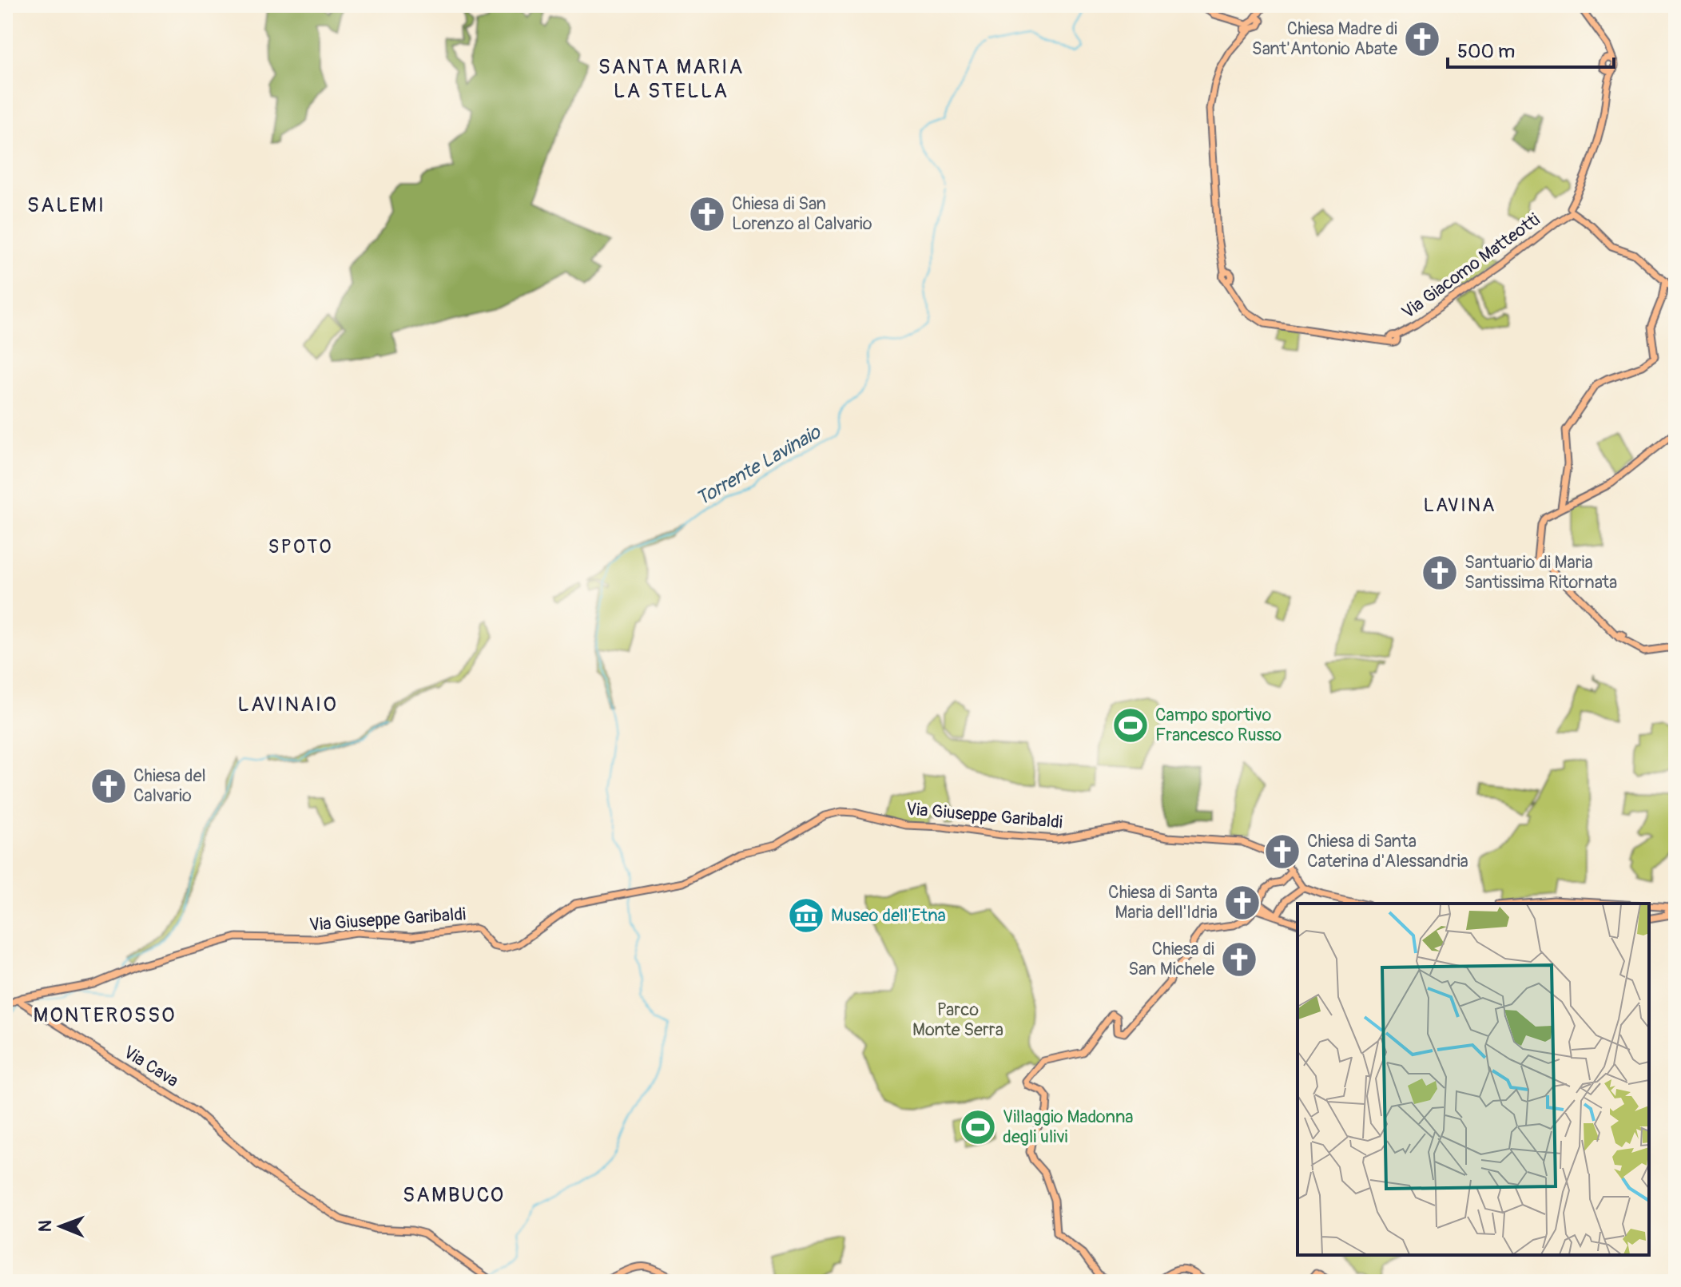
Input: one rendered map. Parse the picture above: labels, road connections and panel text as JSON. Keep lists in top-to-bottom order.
{
  "streets": {
    "main road": ["Via Giacomo Matteotti", "Via Giuseppe Garibaldi", "Via Cava"]
  },
  "crossings": [
    ["Via Giuseppe Garibaldi", "Via Cava"]
  ],
  "districts": [
    "SANTA MARIA LA STELLA",
    "SALEMI",
    "LAVINA",
    "SPOTO",
    "LAVINAIO",
    "MONTEROSSO",
    "SAMBUCO"
  ],
  "water": ["Torrente Lavinaio"],
  "parks": ["Parco Monte Serra"],
  "places": {
    "church": [
      "Chiesa Madre di Sant'Antonio Abate",
      "Chiesa di San Lorenzo al Calvario",
      "Santuario di Maria Santissima Ritornata",
      "Chiesa del Calvario",
      "Chiesa di Santa Caterina d'Alessandria",
      "Chiesa di Santa Maria dell'Idria",
      "Chiesa di San Michele"
    ],
    "sports": ["Campo sportivo Francesco Russo", "Villaggio Madonna degli ulivi"],
    "museum": ["Museo dell'Etna"]
  },
  "scale_bar": "500 m",
  "north": "left"
}
